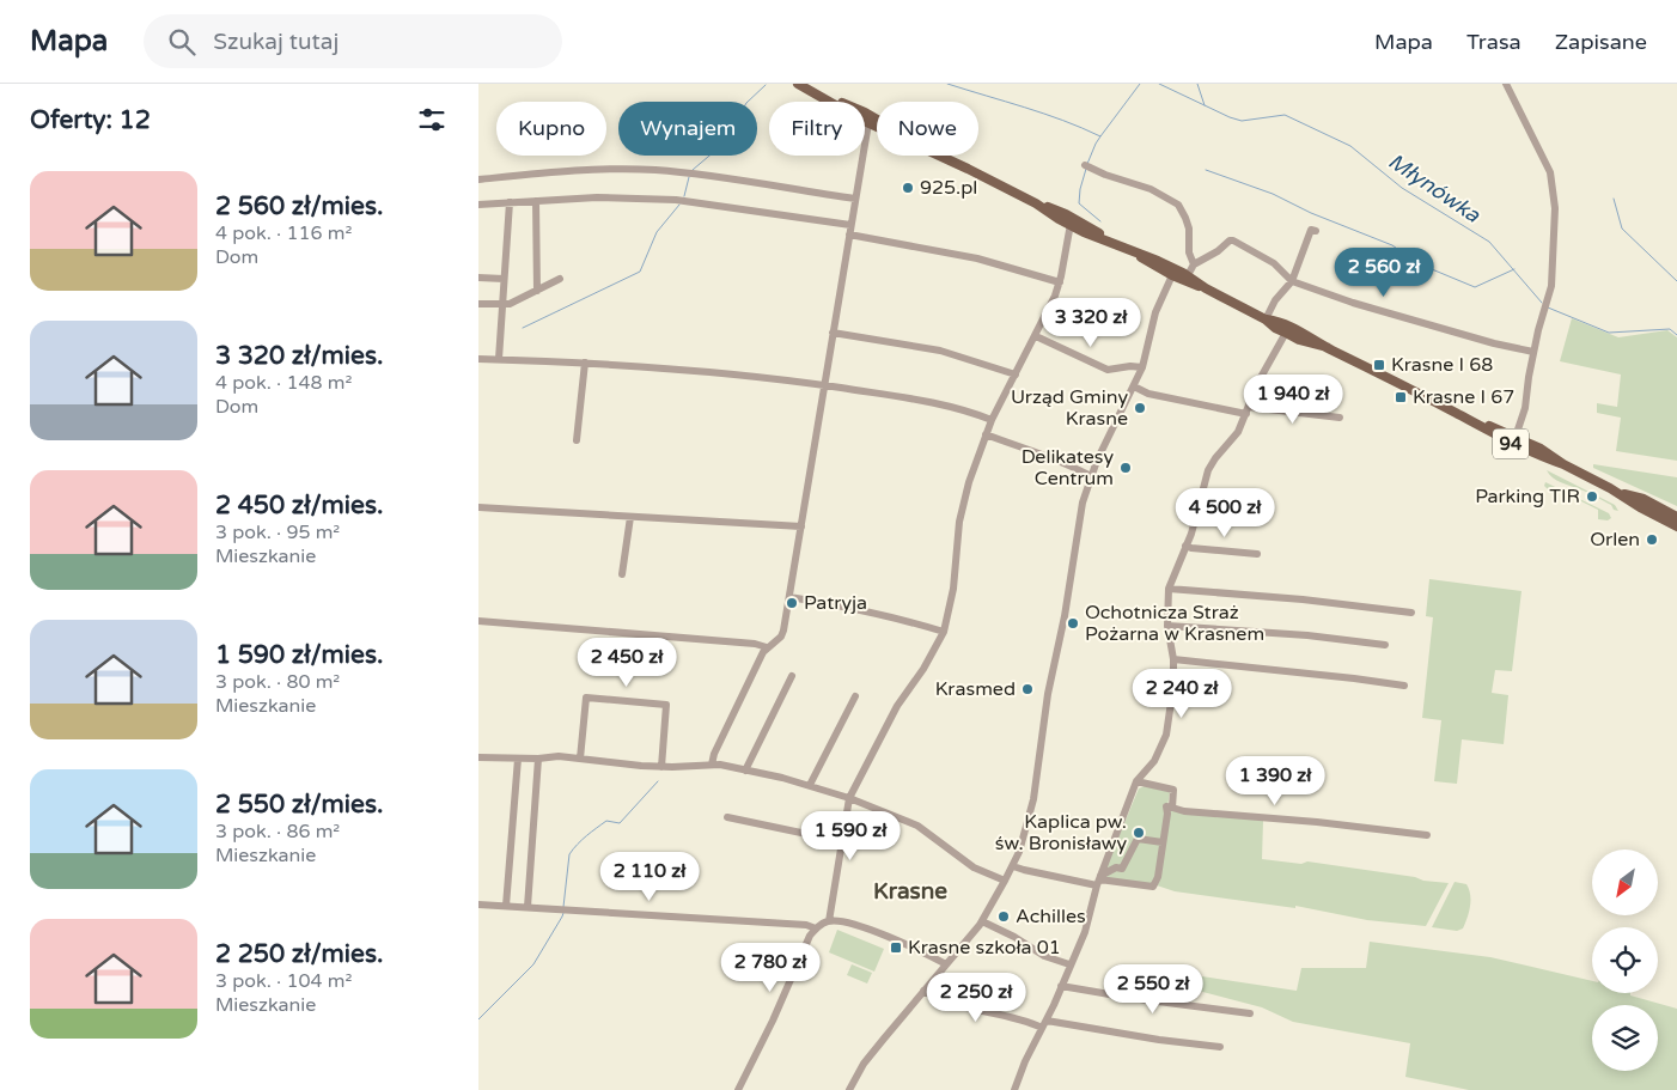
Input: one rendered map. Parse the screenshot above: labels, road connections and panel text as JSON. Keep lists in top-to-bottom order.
{
  "streets": {
    "main road": ["94"]
  },
  "districts": ["Krasne"],
  "water": ["Młynówka"],
  "places": {
    "other": [
      "925.pl",
      "Urząd Gminy Krasne",
      "Delikatesy Centrum",
      "Parking TIR",
      "Orlen",
      "Patryja",
      "Ochotnicza Straż Pożarna w Krasnem",
      "Krasmed",
      "Kaplica pw. św. Bronisławy",
      "Achilles"
    ],
    "transit": ["Krasne I 68", "Krasne I 67", "Krasne szkoła 01"]
  },
  "north": "bottom left",
  "page": {
    "header": "Mapa",
    "search": "Szukaj tutaj",
    "nav": ["Mapa", "Trasa", "Zapisane"],
    "heading": "Oferty: 12",
    "chip": [
      "Kupno",
      "Wynajem",
      "Filtry",
      "Nowe"
    ],
    "list": [
      {
        "name": "2 560 zł/mies.",
        "note": "4 pok. · 116 m² · Dom"
      },
      {
        "name": "3 320 zł/mies.",
        "note": "4 pok. · 148 m² · Dom"
      },
      {
        "name": "2 450 zł/mies.",
        "note": "3 pok. · 95 m² · Mieszkanie"
      },
      {
        "name": "1 590 zł/mies.",
        "note": "3 pok. · 80 m² · Mieszkanie"
      },
      {
        "name": "2 550 zł/mies.",
        "note": "3 pok. · 86 m² · Mieszkanie"
      },
      {
        "name": "2 250 zł/mies.",
        "note": "3 pok. · 104 m² · Mieszkanie"
      }
    ],
    "price": [
      "2 560 zł",
      "3 320 zł",
      "1 940 zł",
      "4 500 zł",
      "2 450 zł",
      "2 240 zł",
      "1 390 zł",
      "1 590 zł",
      "2 110 zł",
      "2 780 zł",
      "2 550 zł",
      "2 250 zł"
    ]
  }
}
